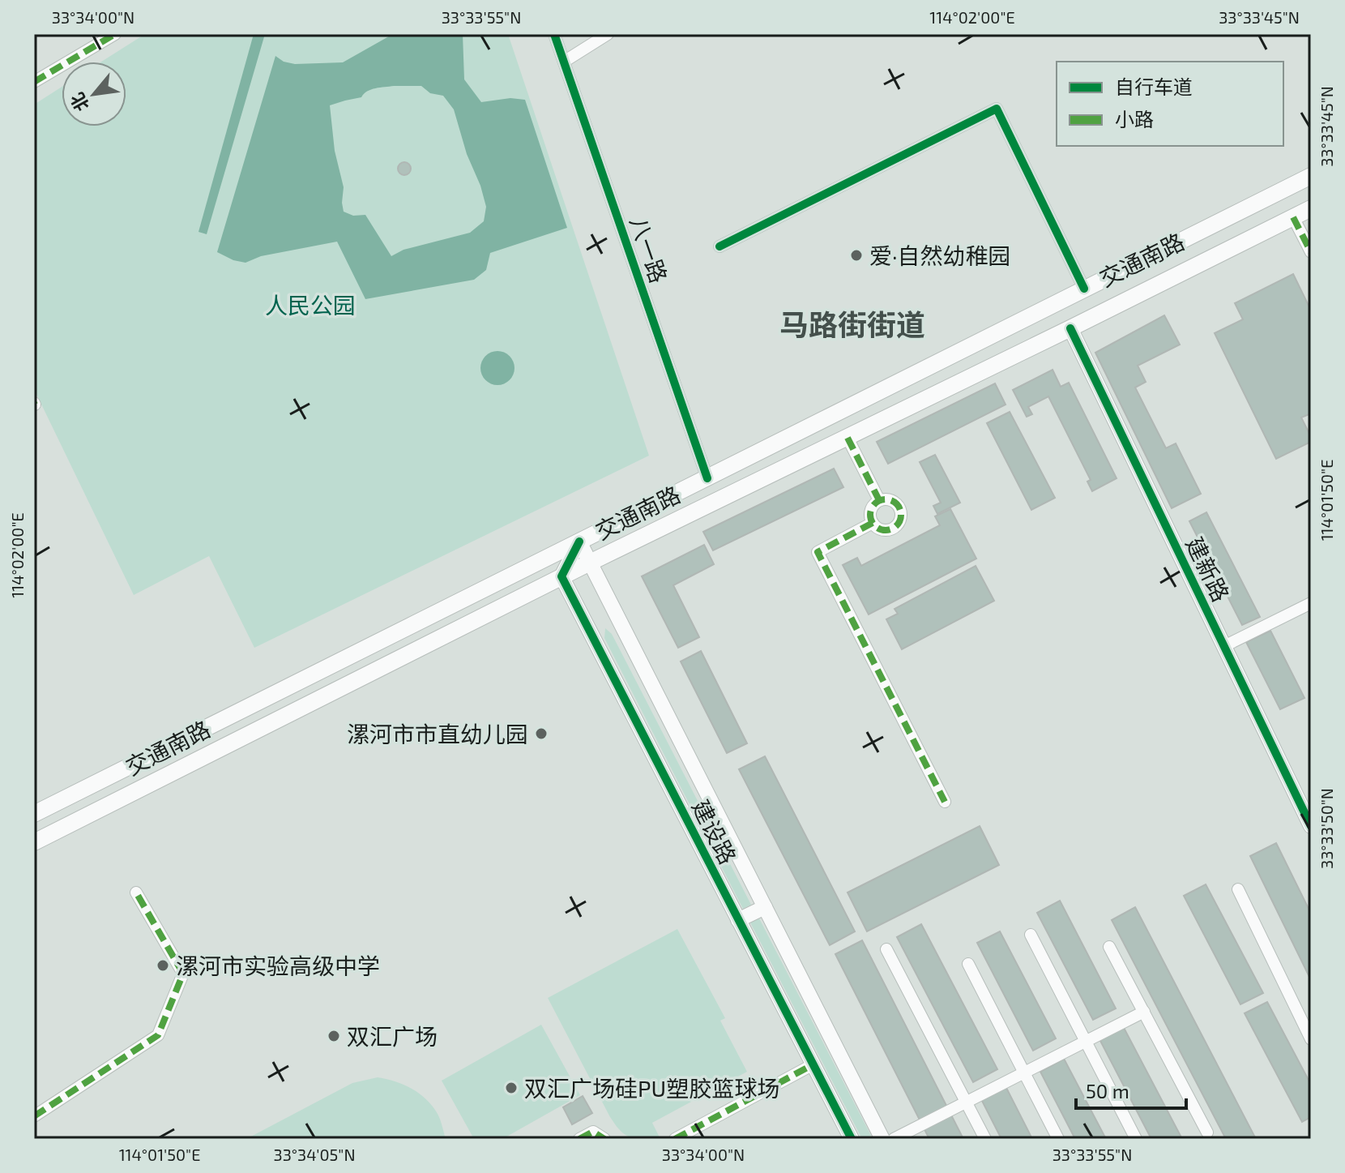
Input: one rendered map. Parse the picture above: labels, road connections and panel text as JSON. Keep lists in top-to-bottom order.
{
  "streets": {
    "main road": ["交通南路"],
    "street": ["八一路", "建新路", "建设路"]
  },
  "crossings": [
    ["八一路", "交通南路"],
    ["交通南路", "建新路"],
    ["交通南路", "建设路"]
  ],
  "districts": ["马路街街道"],
  "parks": ["人民公园"],
  "places": [
    "爱·自然幼稚园",
    "漯河市市直幼儿园",
    "漯河市实验高级中学",
    "双汇广场",
    "双汇广场硅PU塑胶篮球场"
  ],
  "legend": ["自行车道", "小路"],
  "scale_bar": "50 m",
  "north": "bottom left",
  "coordinates": [
    "33°34'00\"N",
    "33°33'55\"N",
    "114°02'00\"E",
    "33°33'45\"N",
    "114°01'50\"E",
    "33°33'50\"N",
    "33°34'05\"N"
  ]
}
